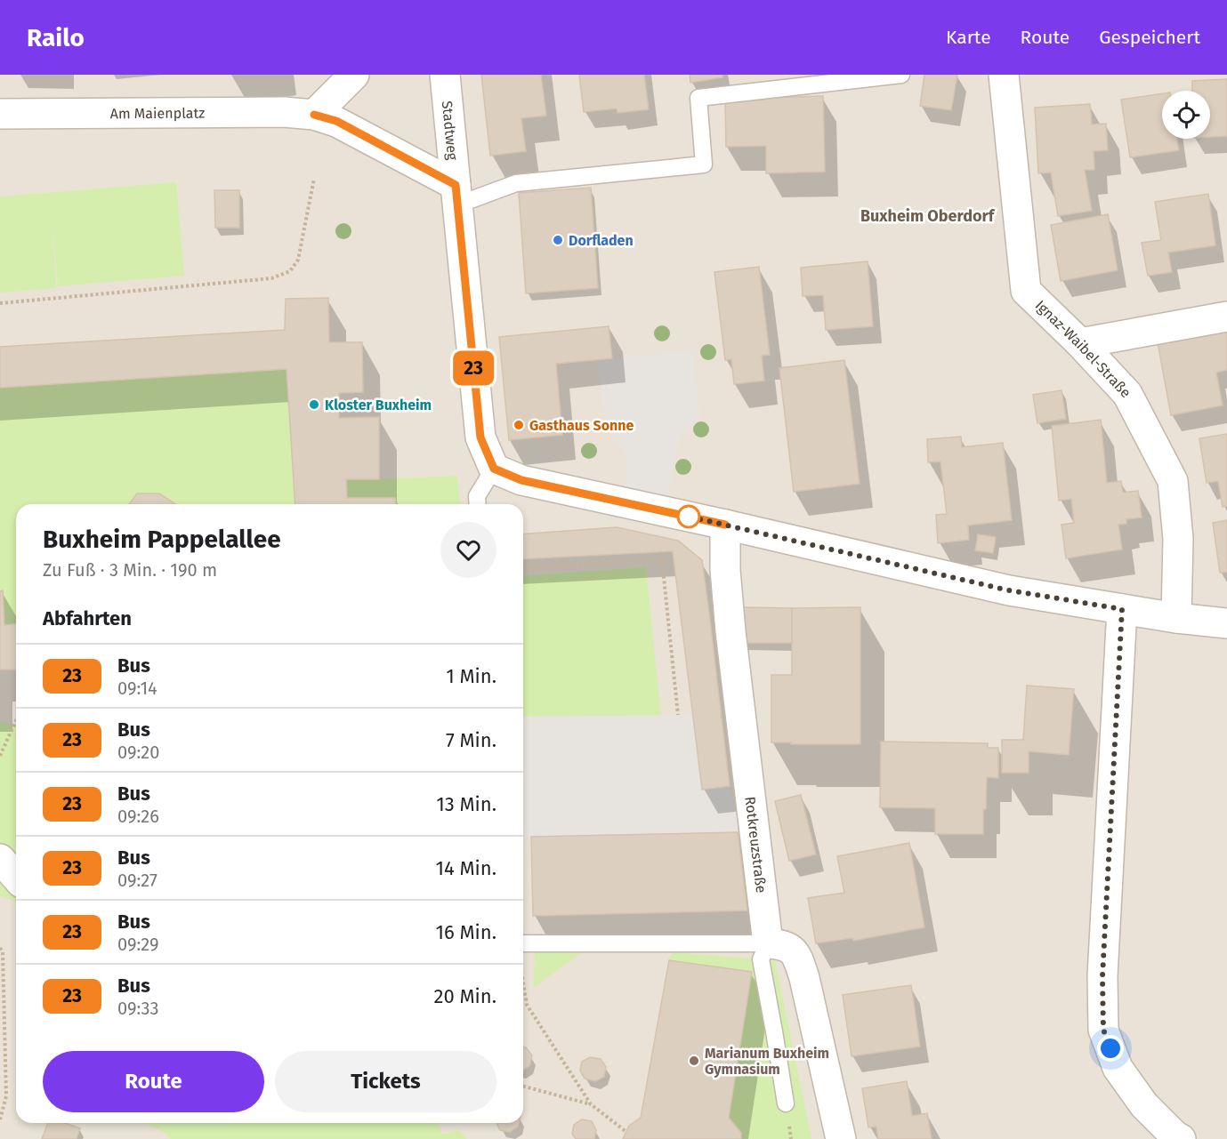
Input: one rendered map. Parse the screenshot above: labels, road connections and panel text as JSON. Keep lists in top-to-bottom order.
{
  "streets": {
    "street": [
      "Am Maienplatz",
      "Stadtweg",
      "Ignaz-Waibel-Straße",
      "Rotkreuzstraße"
    ]
  },
  "crossings": [
    ["Am Maienplatz", "Stadtweg"]
  ],
  "districts": ["Buxheim Oberdorf"],
  "places": [
    "Dorfladen",
    "Kloster Buxheim",
    "Gasthaus Sonne",
    "Marianum Buxheim Gymnasium"
  ],
  "lines": ["bus line 23"],
  "page": {
    "header": "Railo",
    "nav": ["Karte", "Route", "Gespeichert"],
    "on_map": "23",
    "heading": [
      ["Buxheim Pappelallee", "Zu Fuß · 3 Min. · 190 m"],
      "Abfahrten"
    ],
    "list": [
      {
        "mark": "23",
        "name": "Bus",
        "note": "09:14",
        "value": "1 Min."
      },
      {
        "mark": "23",
        "name": "Bus",
        "note": "09:20",
        "value": "7 Min."
      },
      {
        "mark": "23",
        "name": "Bus",
        "note": "09:26",
        "value": "13 Min."
      },
      {
        "mark": "23",
        "name": "Bus",
        "note": "09:27",
        "value": "14 Min."
      },
      {
        "mark": "23",
        "name": "Bus",
        "note": "09:29",
        "value": "16 Min."
      },
      {
        "mark": "23",
        "name": "Bus",
        "note": "09:33",
        "value": "20 Min."
      }
    ],
    "buttons": ["Route", "Tickets"]
  }
}
